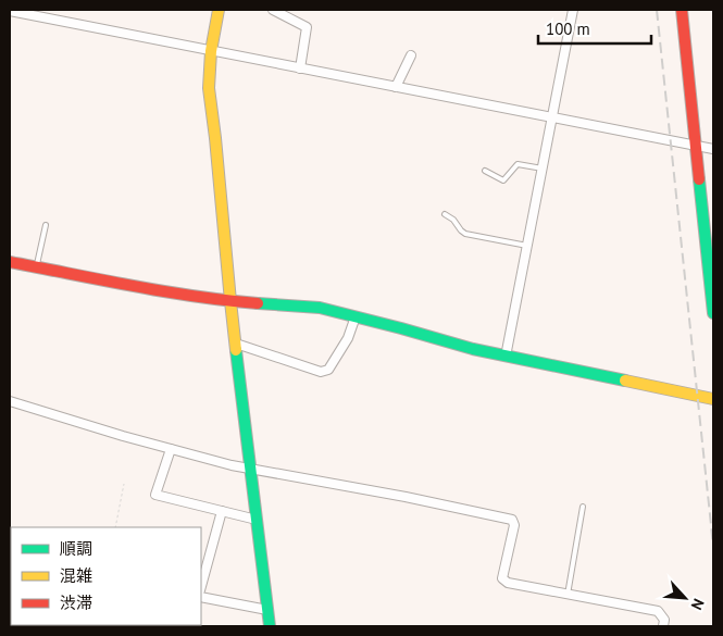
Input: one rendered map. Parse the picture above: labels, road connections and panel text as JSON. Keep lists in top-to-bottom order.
{
  "legend": ["順調", "混雑", "渋滞"],
  "scale_bar": "100 m",
  "north": "bottom right"
}
